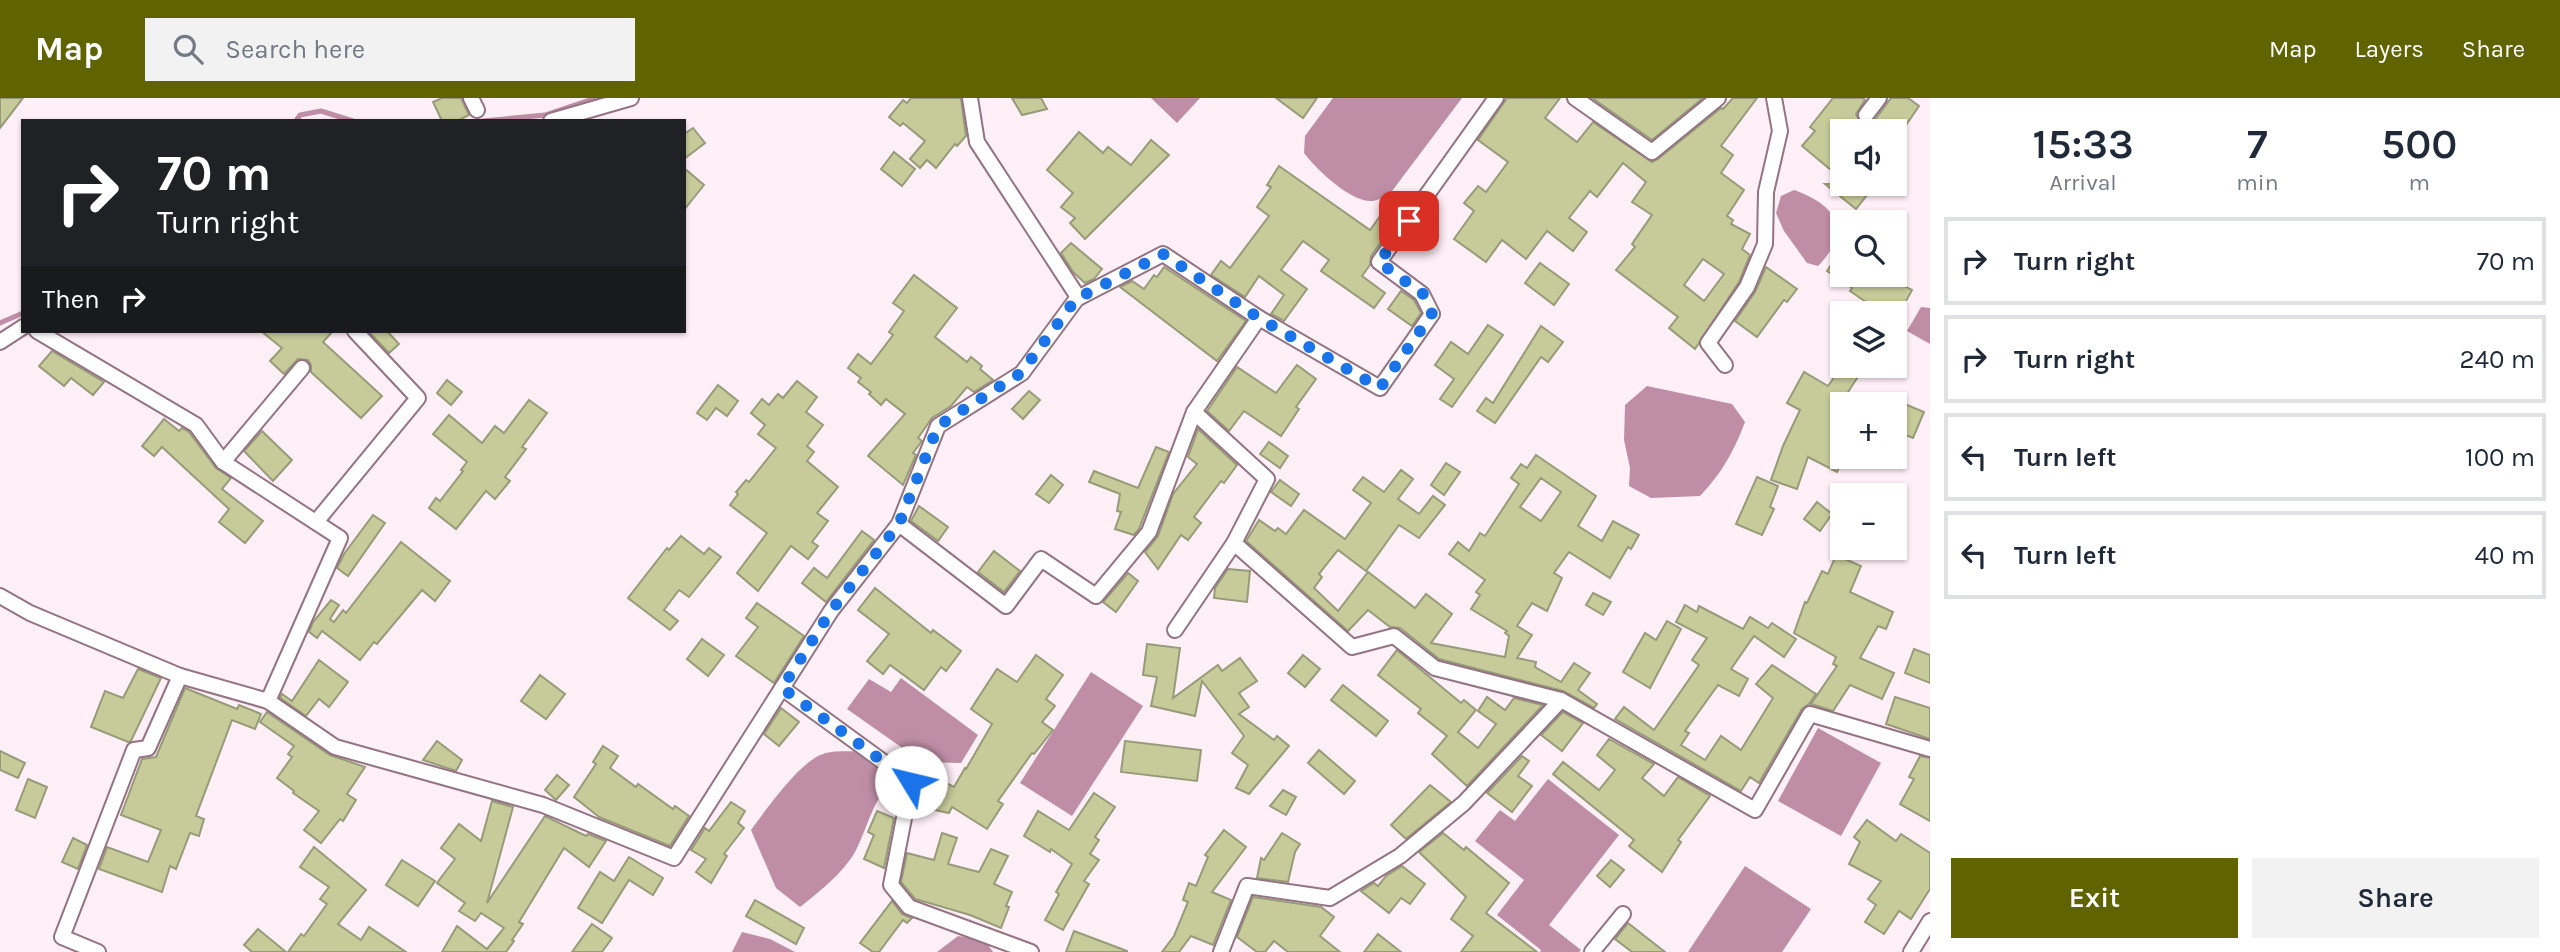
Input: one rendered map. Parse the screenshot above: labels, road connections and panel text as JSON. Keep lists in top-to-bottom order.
{
  "page": {
    "header": "Map",
    "search": "Search here",
    "nav": ["Map", "Layers", "Share"],
    "eta": [
      "15:33",
      "Arrival",
      "7",
      "min",
      "500",
      "m"
    ],
    "map_buttons": ["+", "−"],
    "turn": ["70 m", "Turn right"],
    "list": [
      {
        "name": "Turn right",
        "value": "70 m"
      },
      {
        "name": "Turn right",
        "value": "240 m"
      },
      {
        "name": "Turn left",
        "value": "100 m"
      },
      {
        "name": "Turn left",
        "value": "40 m"
      }
    ],
    "then": "Then",
    "buttons": ["Exit", "Share"]
  }
}
